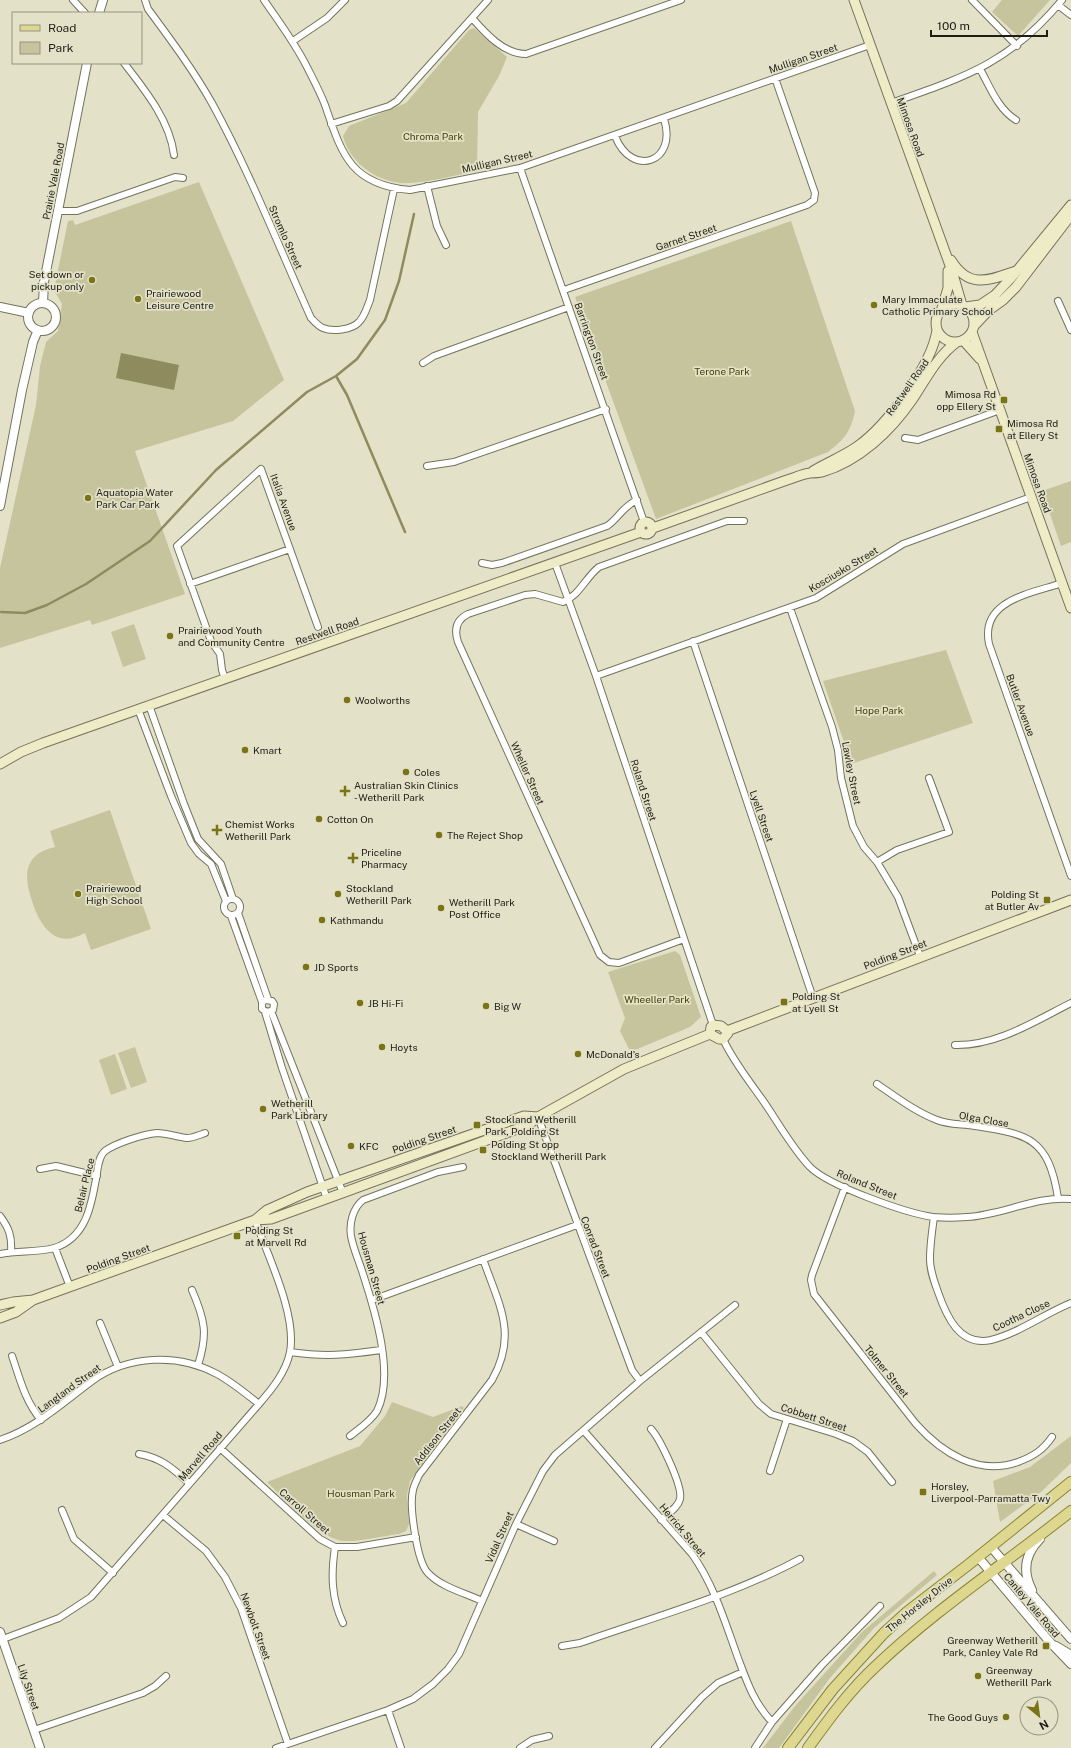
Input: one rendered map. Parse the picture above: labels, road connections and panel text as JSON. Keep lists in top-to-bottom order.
{
  "streets": {
    "main road": [
      "Mimosa Road",
      "Restwell Road",
      "Polding Street",
      "The Horsley Drive"
    ],
    "street": [
      "Mulligan Street",
      "Prairie Vale Road",
      "Stromlo Street",
      "Garnet Street",
      "Barrington Street",
      "Italia Avenue",
      "Kosciusko Street",
      "Butler Avenue",
      "Wheller Street",
      "Lawley Street",
      "Roland Street",
      "Lyell Street",
      "Olga Close",
      "Belair Place",
      "Conrad Street",
      "Housman Street",
      "Cootha Close",
      "Tolmer Street",
      "Langland Street",
      "Cobbett Street",
      "Addison Street",
      "Marvell Road",
      "Carroll Street",
      "Herrick Street",
      "Vidal Street",
      "Canley Vale Road",
      "Newbolt Street",
      "Lily Street"
    ]
  },
  "crossings": [
    ["Mulligan Street", "Mimosa Road"],
    ["Mulligan Street", "Stromlo Street"],
    ["Mulligan Street", "Garnet Street"],
    ["Mulligan Street", "Barrington Street"],
    ["Mimosa Road", "Restwell Road"],
    ["Mimosa Road", "Kosciusko Street"],
    ["Mimosa Road", "Butler Avenue"],
    ["Garnet Street", "Barrington Street"],
    ["Barrington Street", "Restwell Road"],
    ["Restwell Road", "Roland Street"],
    ["Kosciusko Street", "Lawley Street"],
    ["Kosciusko Street", "Roland Street"],
    ["Kosciusko Street", "Lyell Street"],
    ["Wheller Street", "Roland Street"],
    ["Lawley Street", "Polding Street"],
    ["Roland Street", "Polding Street"],
    ["Roland Street", "Olga Close"],
    ["Roland Street", "Cootha Close"],
    ["Roland Street", "Tolmer Street"],
    ["Lyell Street", "Polding Street"],
    ["Polding Street", "Conrad Street"],
    ["Polding Street", "Marvell Road"],
    ["Conrad Street", "Vidal Street"],
    ["Langland Street", "Marvell Road"],
    ["Cobbett Street", "Vidal Street"],
    ["Addison Street", "Carroll Street"],
    ["Addison Street", "Vidal Street"],
    ["Marvell Road", "Carroll Street"],
    ["Marvell Road", "Newbolt Street"],
    ["Marvell Road", "Lily Street"],
    ["Herrick Street", "Vidal Street"],
    ["Vidal Street", "Newbolt Street"],
    ["The Horsley Drive", "Canley Vale Road"]
  ],
  "parks": [
    "Chroma Park",
    "Terone Park",
    "Hope Park",
    "Wheeller Park",
    "Housman Park"
  ],
  "places": {
    "other": [
      "Set down or pickup only",
      "Prairiewood Leisure Centre",
      "Mary Immaculate Catholic Primary School",
      "Aquatopia Water Park Car Park",
      "Prairiewood Youth and Community Centre",
      "Woolworths",
      "Kmart",
      "Coles",
      "Cotton On",
      "The Reject Shop",
      "Prairiewood High School",
      "Stockland Wetherill Park",
      "Wetherill Park Post Office",
      "Kathmandu",
      "JD Sports",
      "JB Hi-Fi",
      "Big W",
      "Hoyts",
      "McDonald's",
      "Wetherill Park Library",
      "KFC",
      "Greenway Wetherill Park",
      "The Good Guys"
    ],
    "transit": [
      "Mimosa Rd opp Ellery St",
      "Mimosa Rd at Ellery St",
      "Polding St at Butler Av",
      "Polding St at Lyell St",
      "Stockland Wetherill Park, Polding St",
      "Polding St opp Stockland Wetherill Park",
      "Polding St at Marvell Rd",
      "Horsley, Liverpool-Parramatta Twy",
      "Greenway Wetherill Park, Canley Vale Rd"
    ],
    "health": ["Australian Skin Clinics - Wetherill Park", "Chemist Works Wetherill Park", "Priceline Pharmacy"]
  },
  "legend": ["Road", "Park"],
  "scale_bar": "100 m",
  "north": "bottom right"
}
